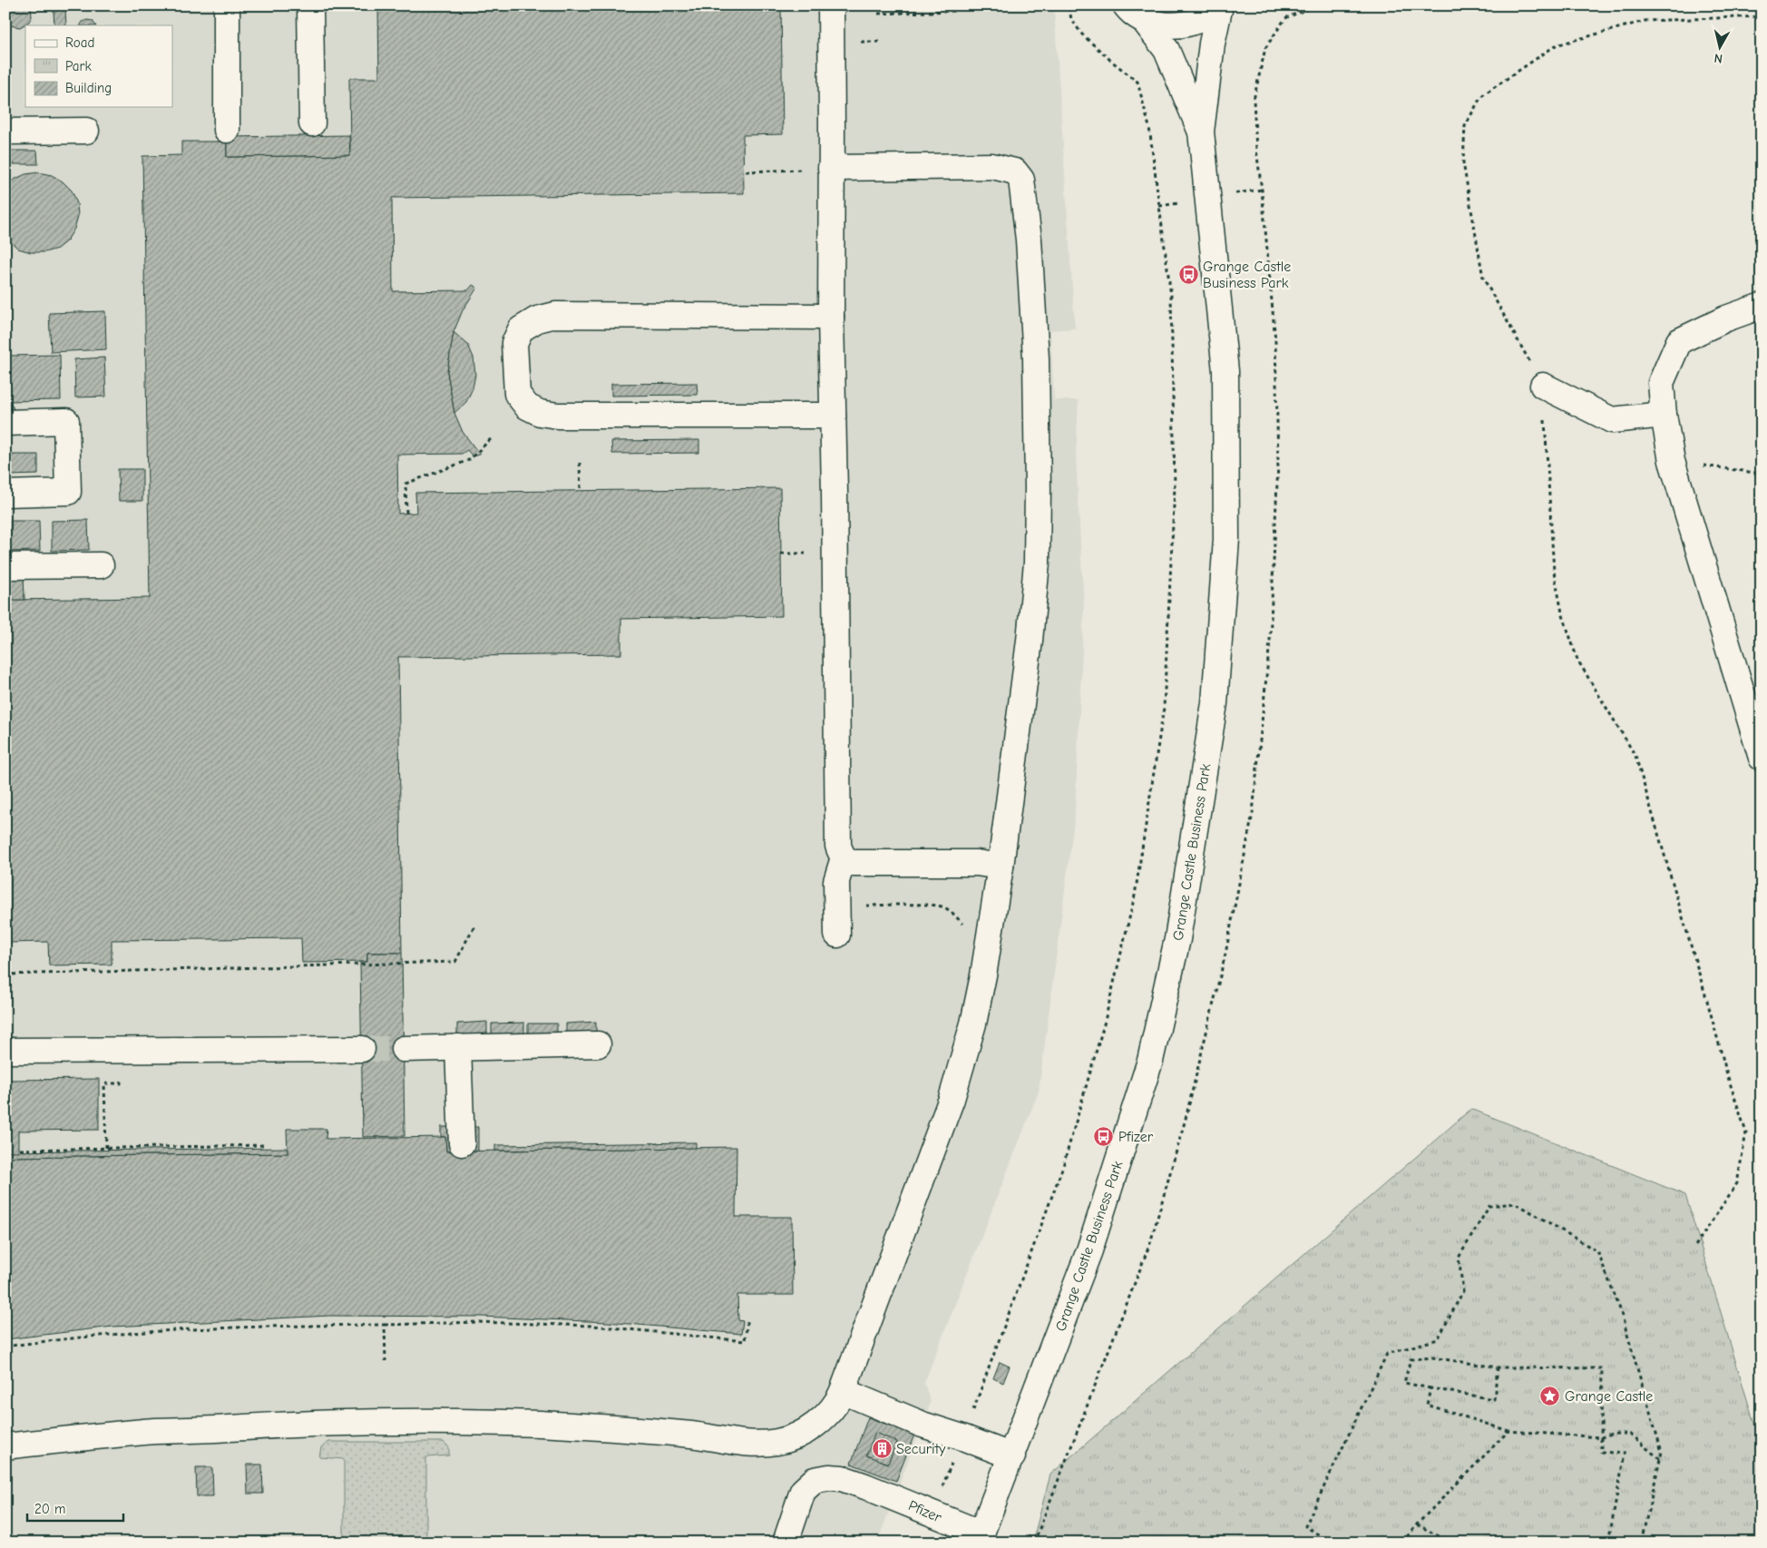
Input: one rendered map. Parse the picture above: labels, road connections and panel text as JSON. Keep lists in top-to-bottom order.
{
  "streets": {
    "street": ["Grange Castle Business Park", "Pfizer"]
  },
  "crossings": [
    ["Grange Castle Business Park", "Pfizer"]
  ],
  "places": {
    "bus stop": ["Grange Castle Business Park", "Pfizer"],
    "place": ["Grange Castle"],
    "building": ["Security"]
  },
  "legend": ["Road", "Park", "Building"],
  "scale_bar": "20 m",
  "north": "bottom"
}
